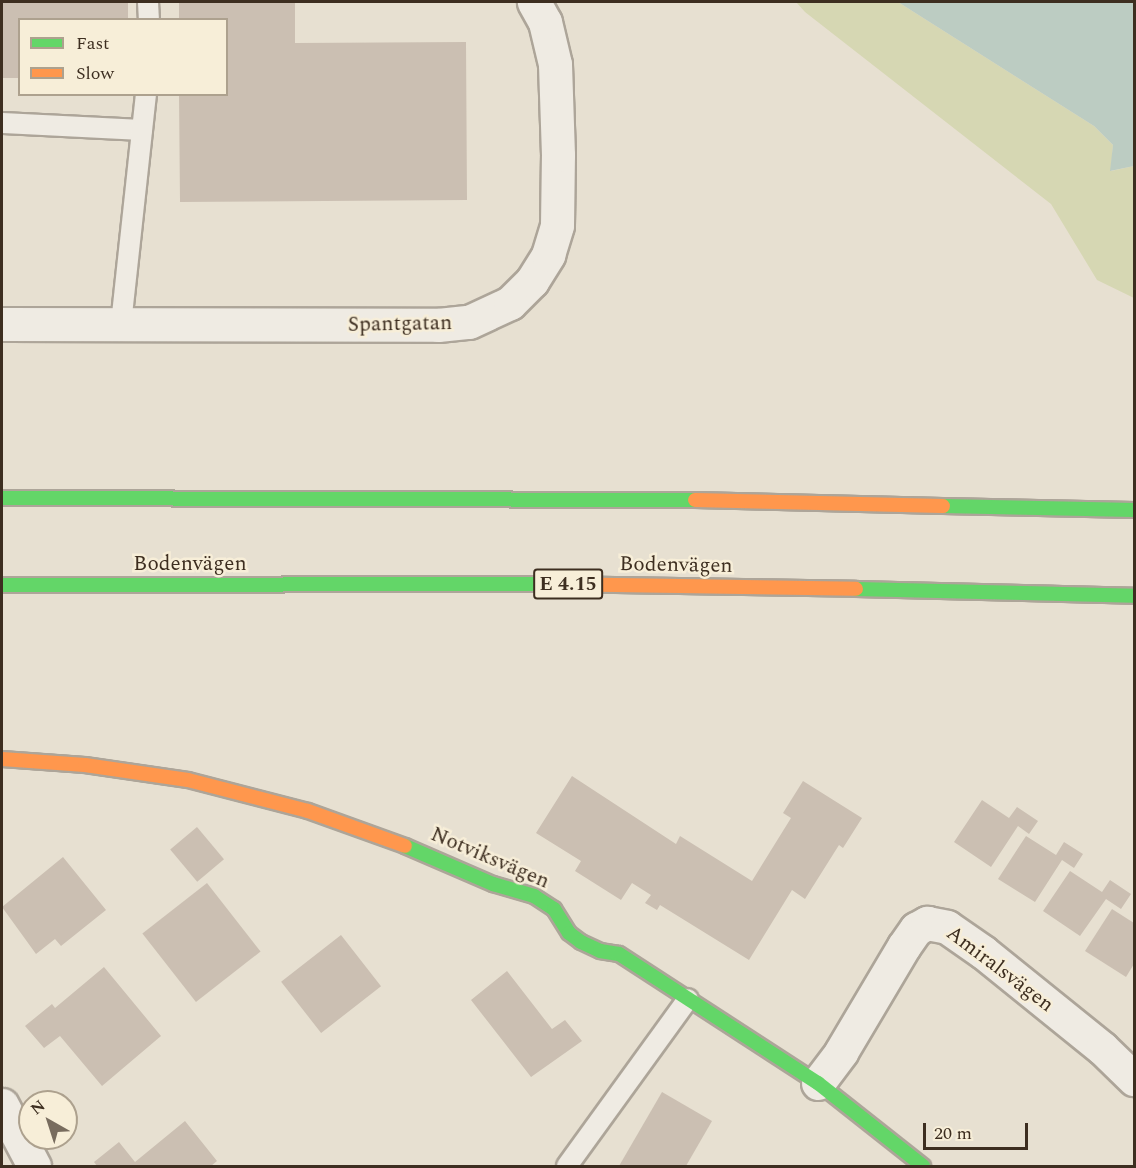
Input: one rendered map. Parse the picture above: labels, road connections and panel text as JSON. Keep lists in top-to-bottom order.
{
  "streets": {
    "main road": ["Bodenvägen", "E 4.15", "Notviksvägen"],
    "street": ["Spantgatan", "Amiralsvägen"]
  },
  "crossings": [
    ["Notviksvägen", "Amiralsvägen"]
  ],
  "legend": ["Fast", "Slow"],
  "scale_bar": "20 m",
  "north": "top left"
}
